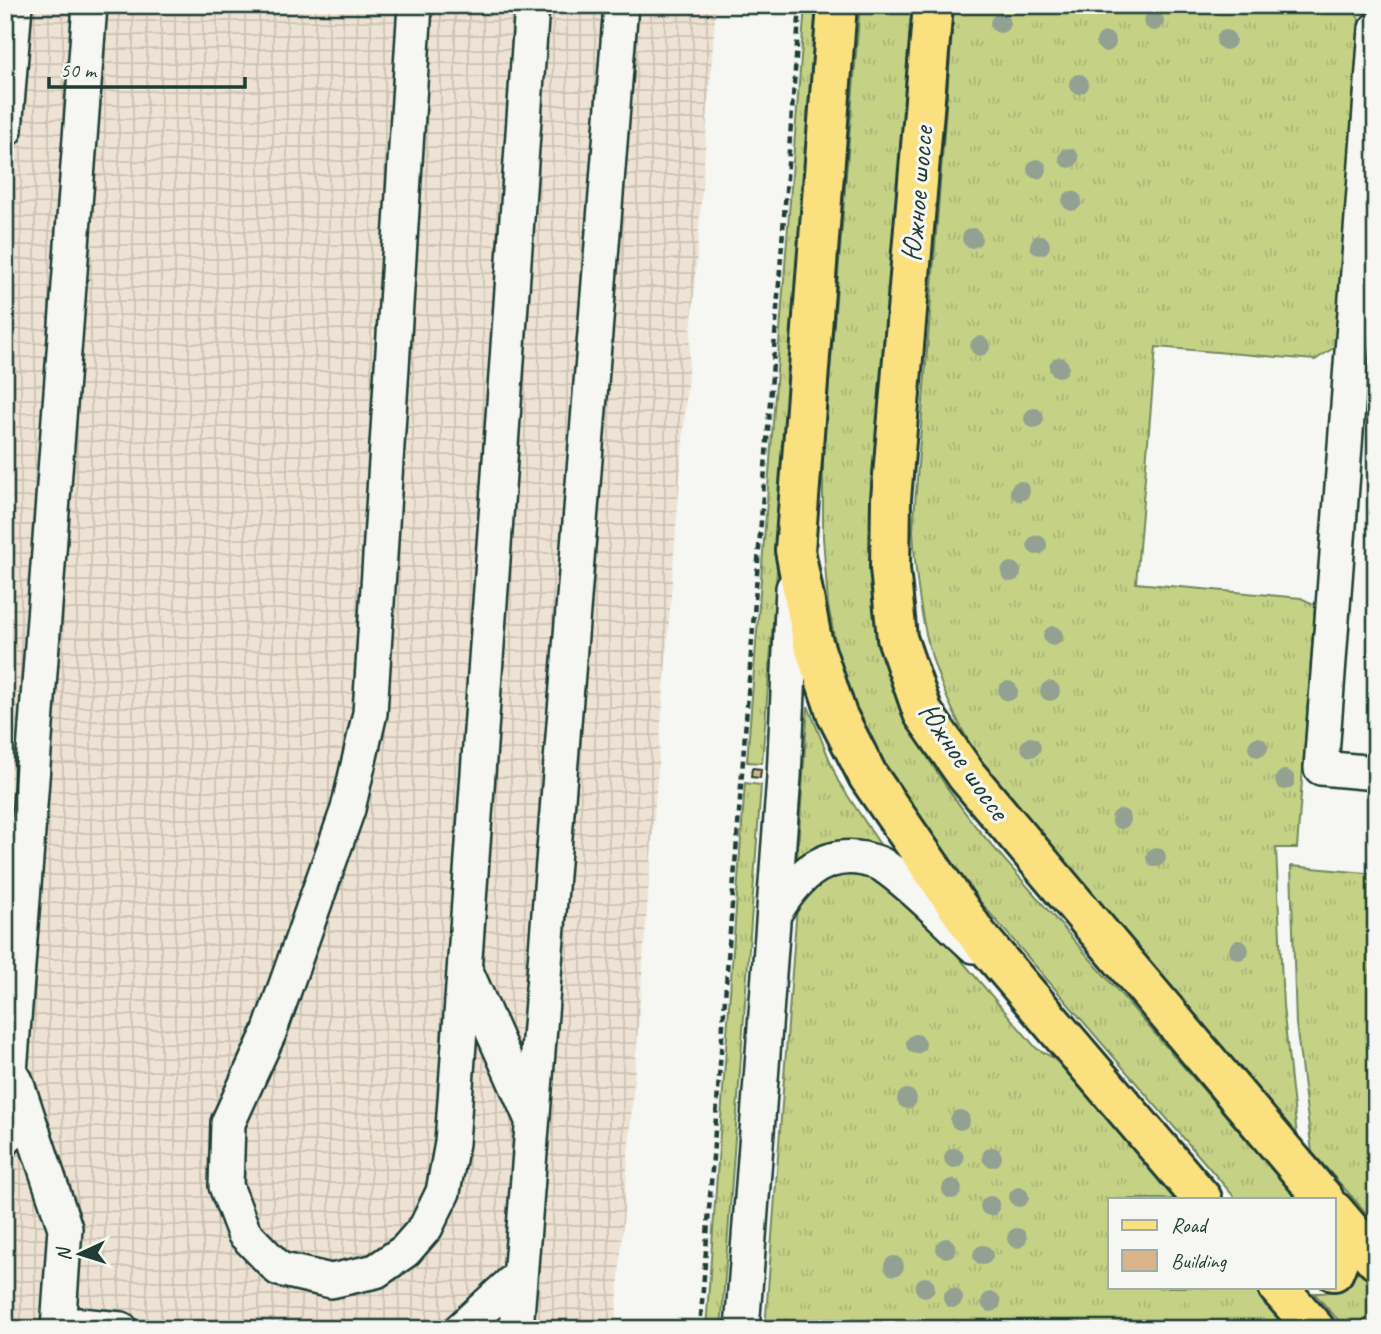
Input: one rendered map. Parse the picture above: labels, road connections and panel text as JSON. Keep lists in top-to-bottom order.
{
  "streets": {
    "main road": ["Южное шоссе"]
  },
  "legend": ["Road", "Building"],
  "scale_bar": "50 m",
  "north": "left"
}
